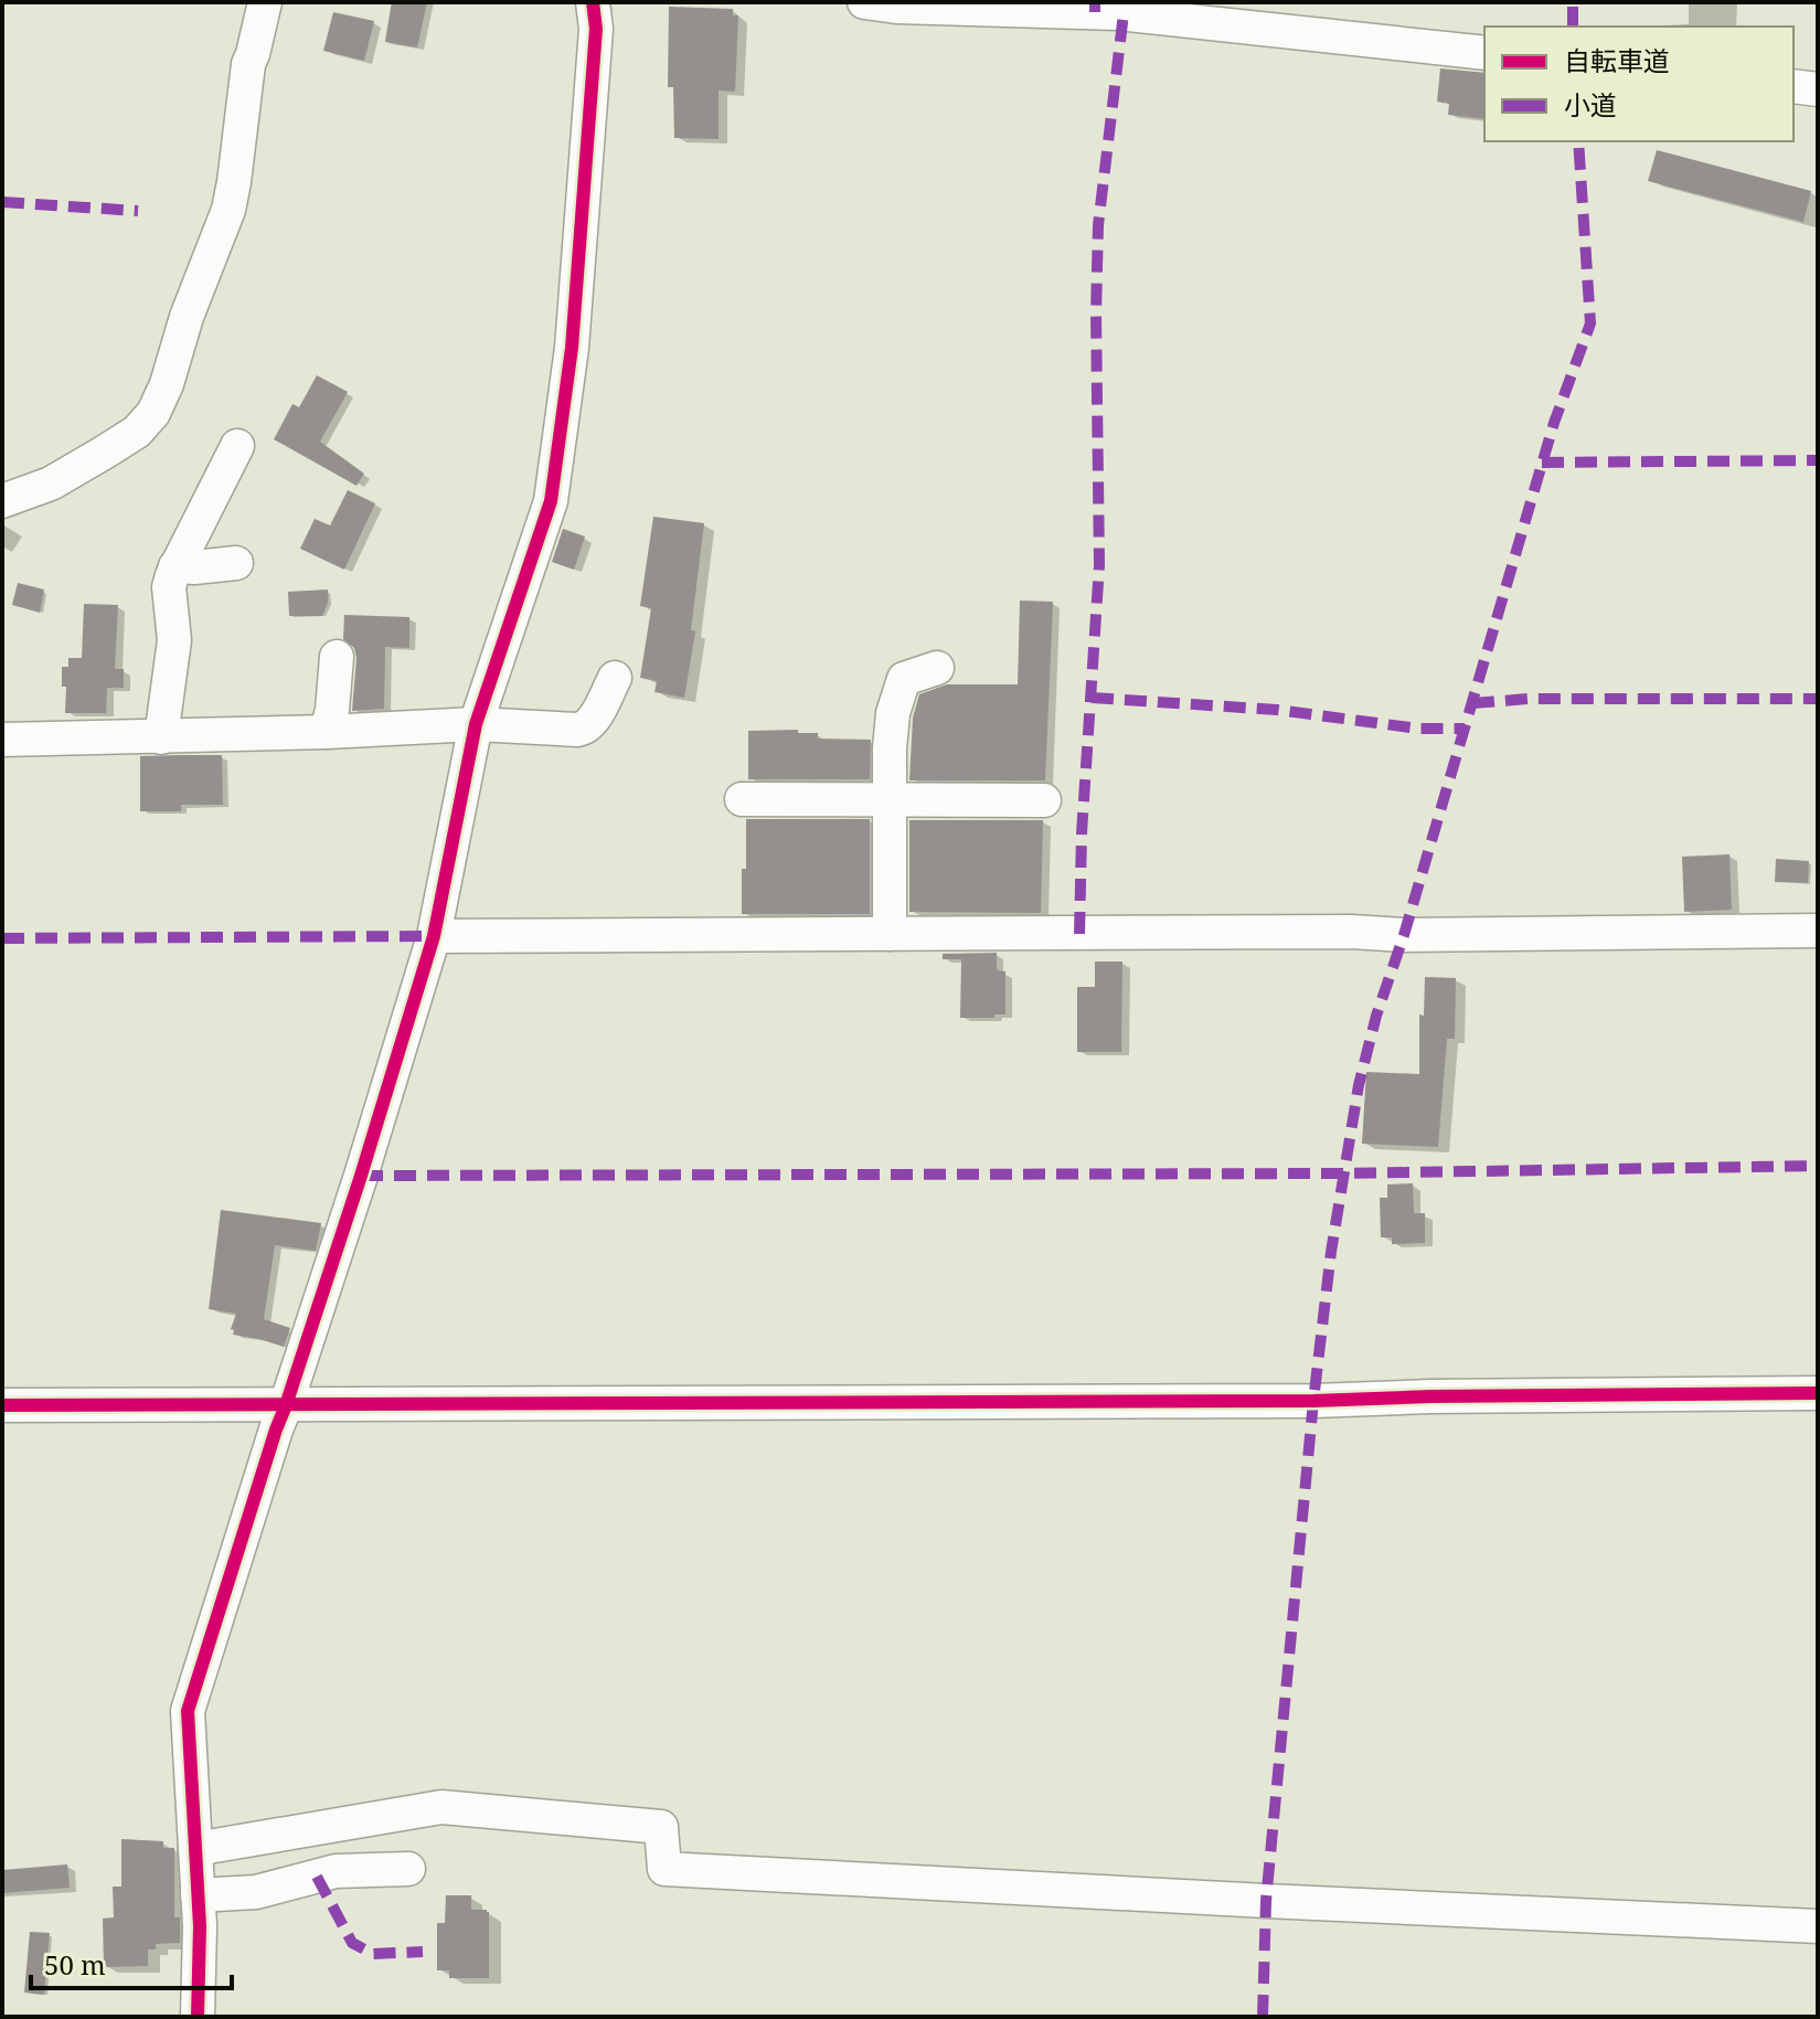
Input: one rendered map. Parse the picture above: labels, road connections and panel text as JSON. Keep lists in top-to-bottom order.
{
  "legend": ["自転車道", "小道"],
  "scale_bar": "50 m"
}
